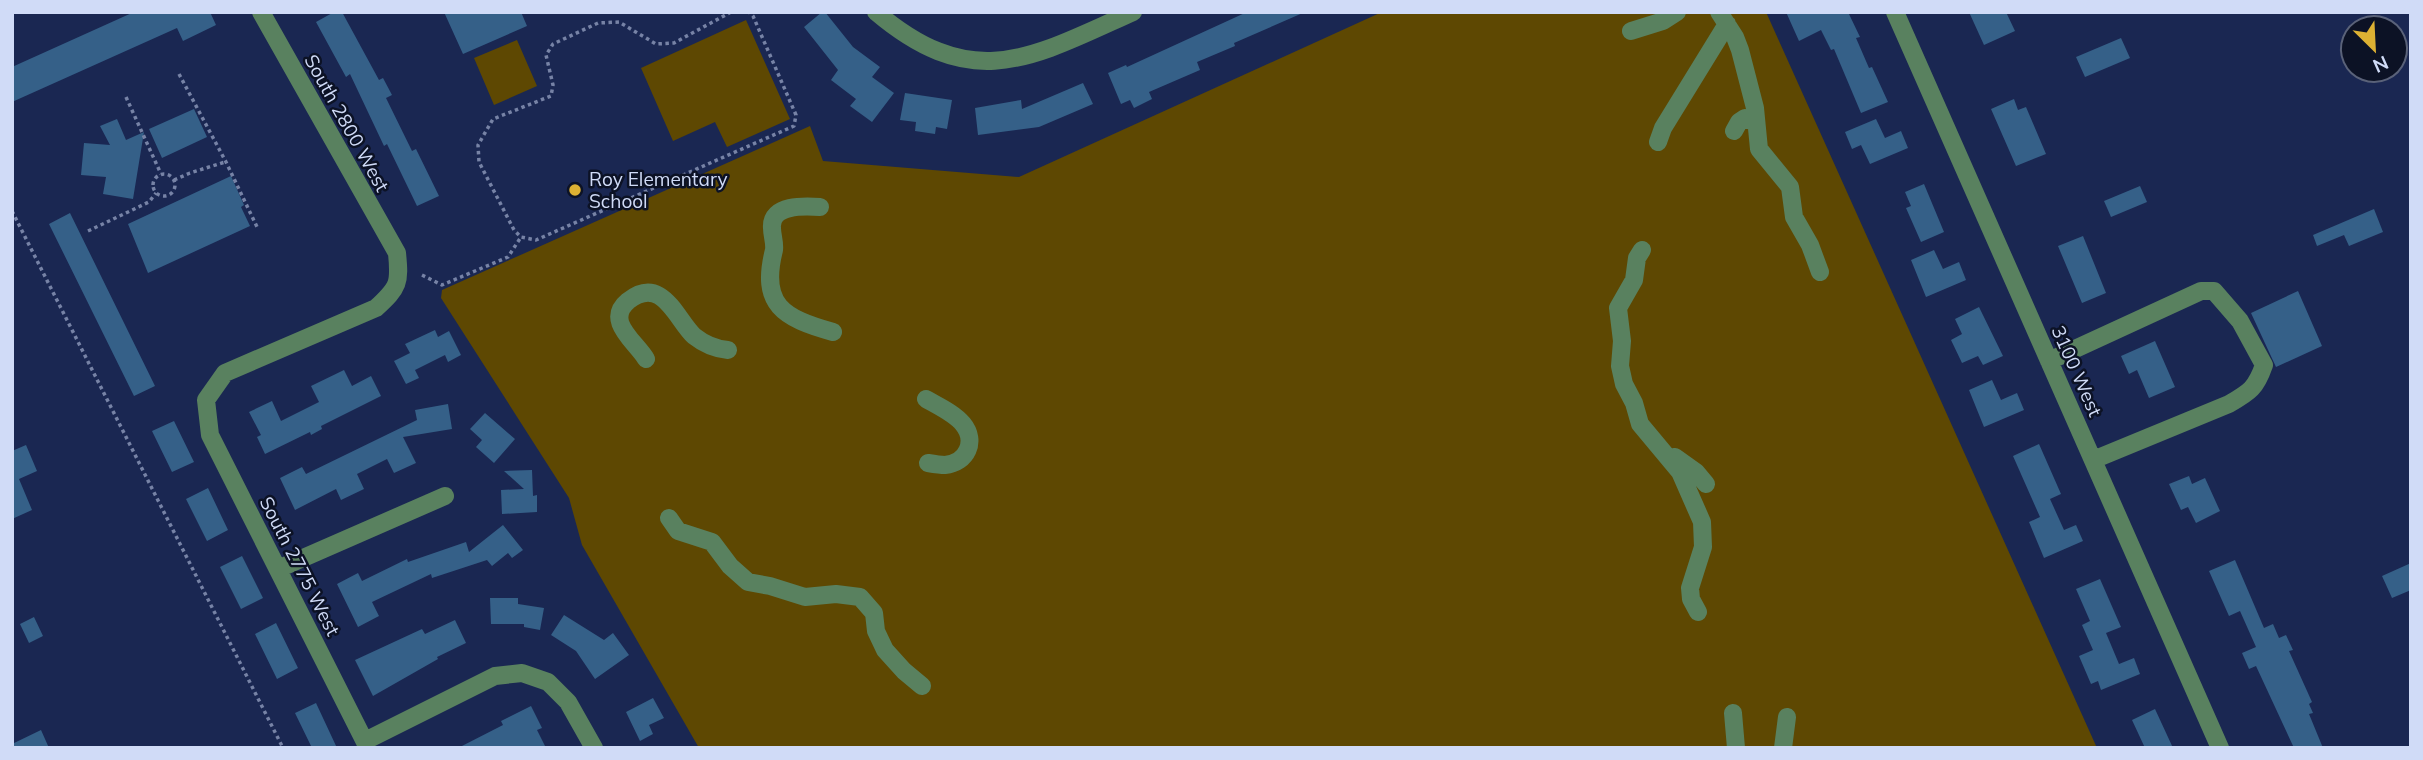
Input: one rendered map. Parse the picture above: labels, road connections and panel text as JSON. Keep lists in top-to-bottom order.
{
  "streets": {
    "street": ["South 2800 West", "3100 West", "South 2775 West"]
  },
  "crossings": [
    ["South 2800 West", "South 2775 West"]
  ],
  "places": ["Roy Elementary School"],
  "north": "bottom right"
}
